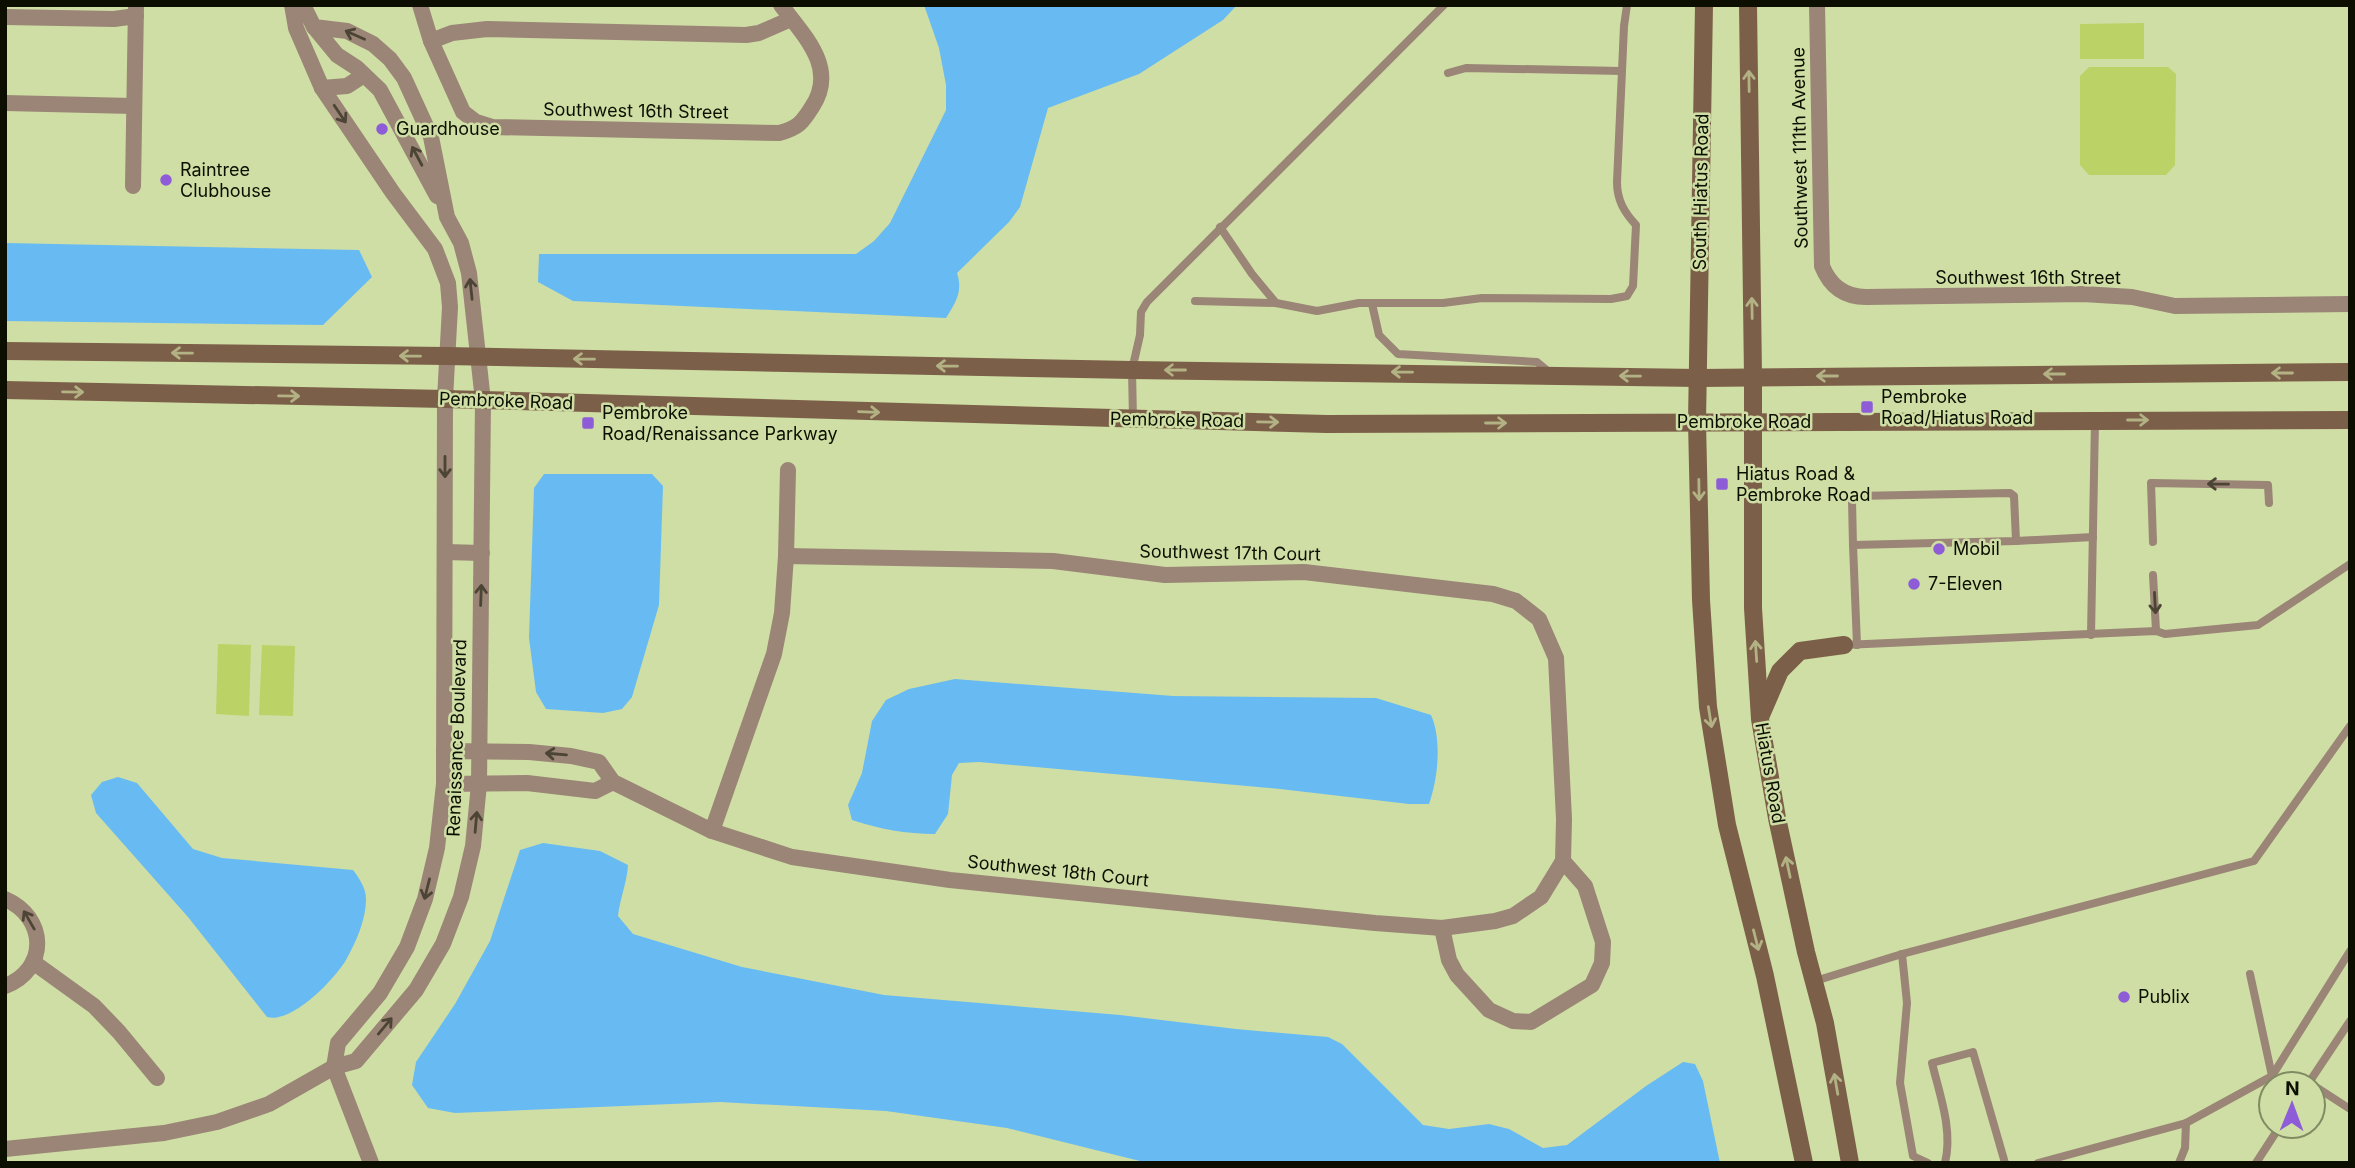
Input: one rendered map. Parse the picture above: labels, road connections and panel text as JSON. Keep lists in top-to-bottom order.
{
  "streets": {
    "main road": ["South Hiatus Road", "Pembroke Road", "Hiatus Road"],
    "street": [
      "Southwest 16th Street",
      "Southwest 111th Avenue",
      "Southwest 17th Court",
      "Renaissance Boulevard",
      "Southwest 18th Court"
    ]
  },
  "crossings": [
    ["Southwest 16th Street", "Southwest 111th Avenue"],
    ["Pembroke Road", "Renaissance Boulevard"],
    ["Pembroke Road", "Hiatus Road"],
    ["Southwest 17th Court", "Southwest 18th Court"],
    ["Renaissance Boulevard", "Southwest 18th Court"]
  ],
  "places": {
    "other": [
      "Guardhouse",
      "Raintree Clubhouse",
      "Mobil",
      "7-Eleven",
      "Publix"
    ],
    "transit": ["Pembroke Road/Hiatus Road", "Pembroke Road/Renaissance Parkway", "Hiatus Road & Pembroke Road"]
  },
  "north": "top"
}
